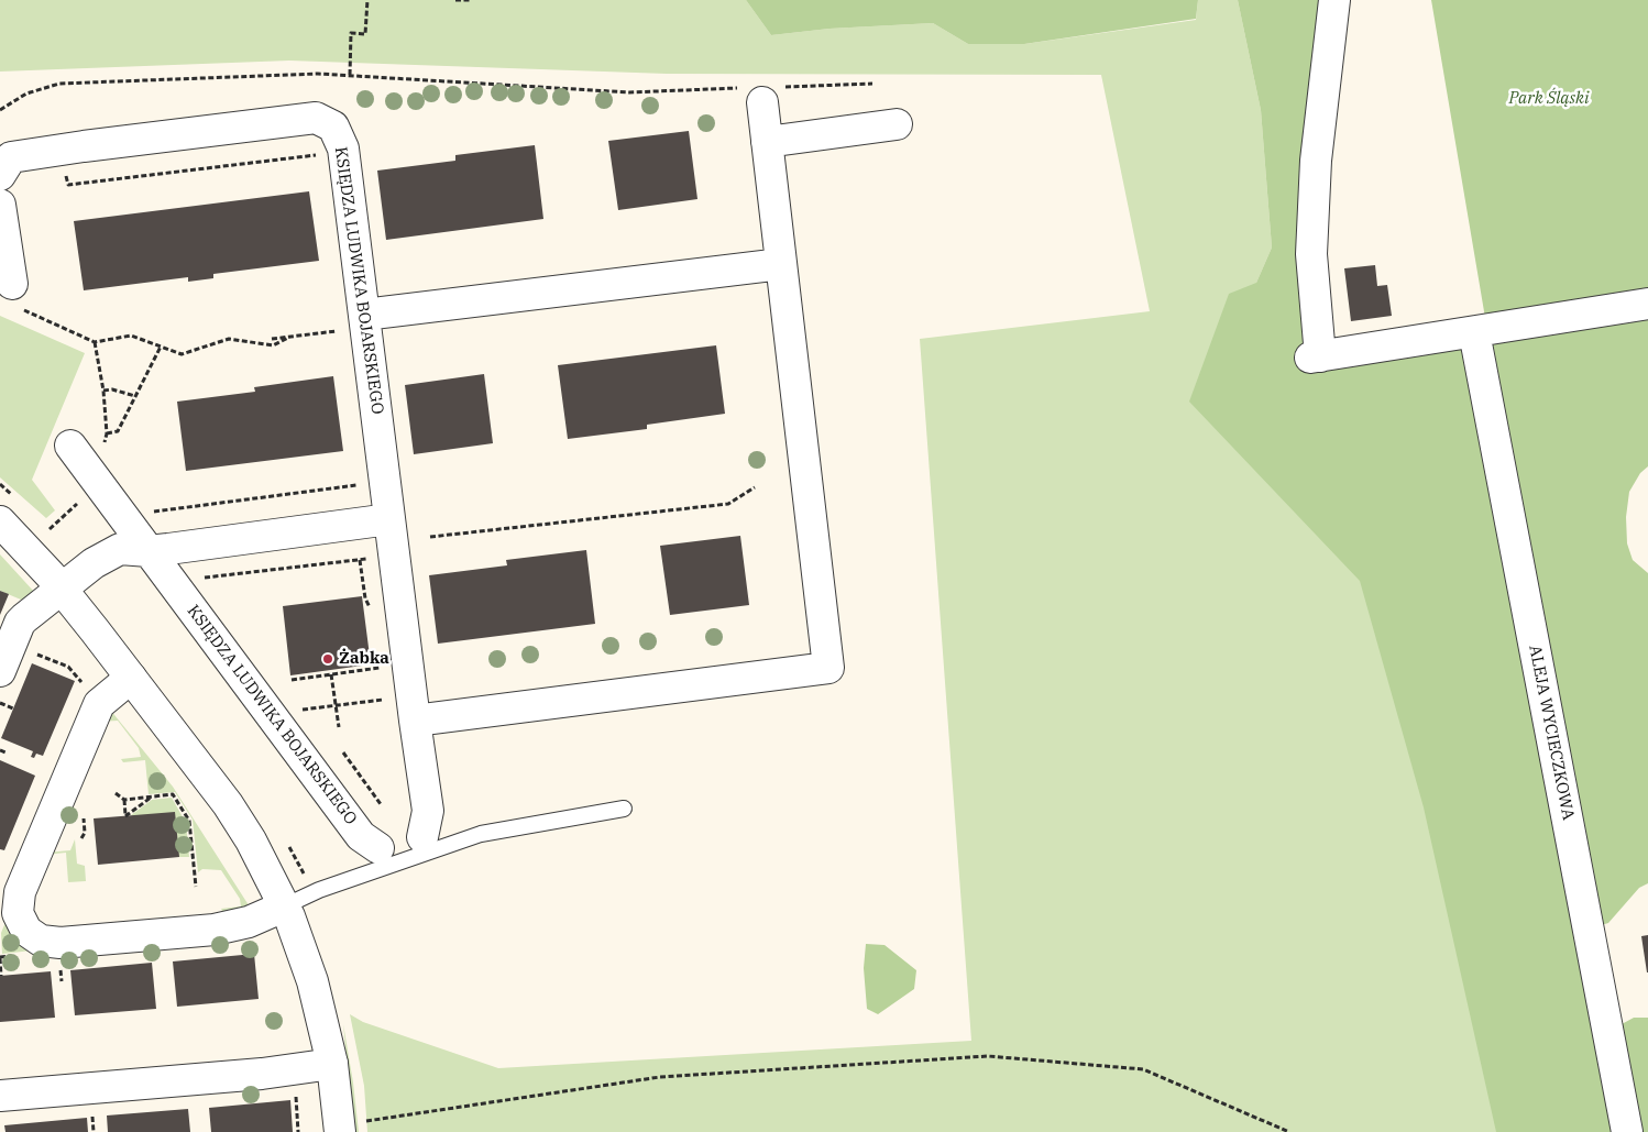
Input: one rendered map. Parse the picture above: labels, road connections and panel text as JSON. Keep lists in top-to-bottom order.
{
  "streets": {
    "street": ["KSIĘDZA LUDWIKA BOJARSKIEGO", "ALEJA WYCIECZKOWA"]
  },
  "parks": ["Park Śląski"],
  "places": ["Żabka"]
}
